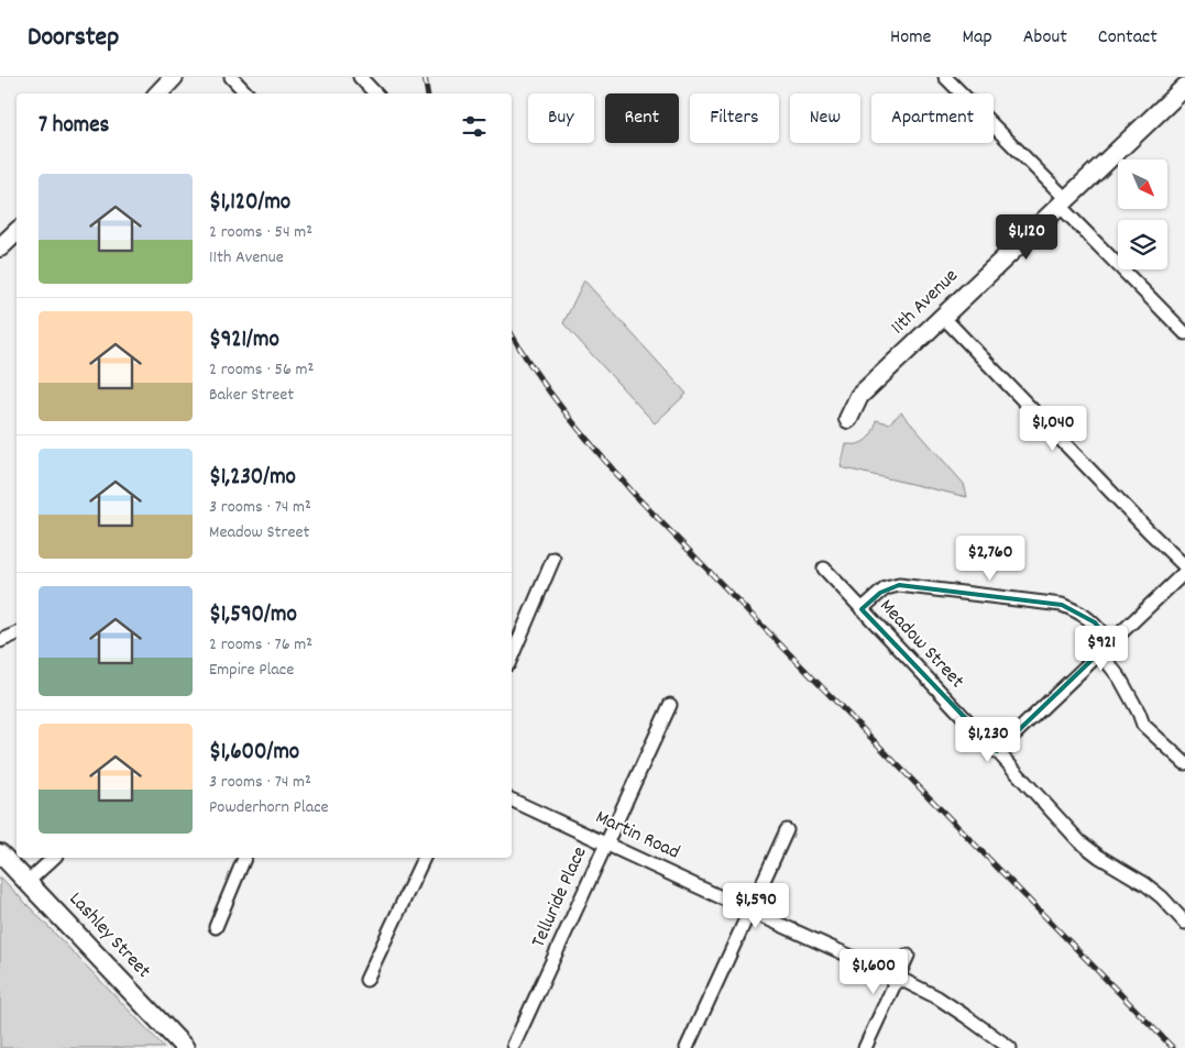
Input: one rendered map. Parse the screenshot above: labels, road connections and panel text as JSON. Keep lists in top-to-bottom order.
{
  "streets": {
    "street": [
      "11th Avenue",
      "Meadow Street",
      "Martin Road",
      "Telluride Place",
      "Lashley Street"
    ]
  },
  "crossings": [
    ["Martin Road", "Telluride Place"]
  ],
  "north": "bottom right",
  "page": {
    "header": "Doorstep",
    "nav": [
      "Home",
      "Map",
      "About",
      "Contact"
    ],
    "chip": [
      "Buy",
      "Rent",
      "Filters",
      "New",
      "Apartment"
    ],
    "heading": "7 homes",
    "list": [
      {
        "name": "$1,120/mo",
        "note": "2 rooms · 54 m² · 11th Avenue"
      },
      {
        "name": "$921/mo",
        "note": "2 rooms · 56 m² · Baker Street"
      },
      {
        "name": "$1,230/mo",
        "note": "3 rooms · 74 m² · Meadow Street"
      },
      {
        "name": "$1,590/mo",
        "note": "2 rooms · 76 m² · Empire Place"
      },
      {
        "name": "$1,600/mo",
        "note": "3 rooms · 74 m² · Powderhorn Place"
      }
    ],
    "price": [
      "$1,120",
      "$1,040",
      "$2,760",
      "$921",
      "$1,230",
      "$1,590",
      "$1,600"
    ]
  }
}
